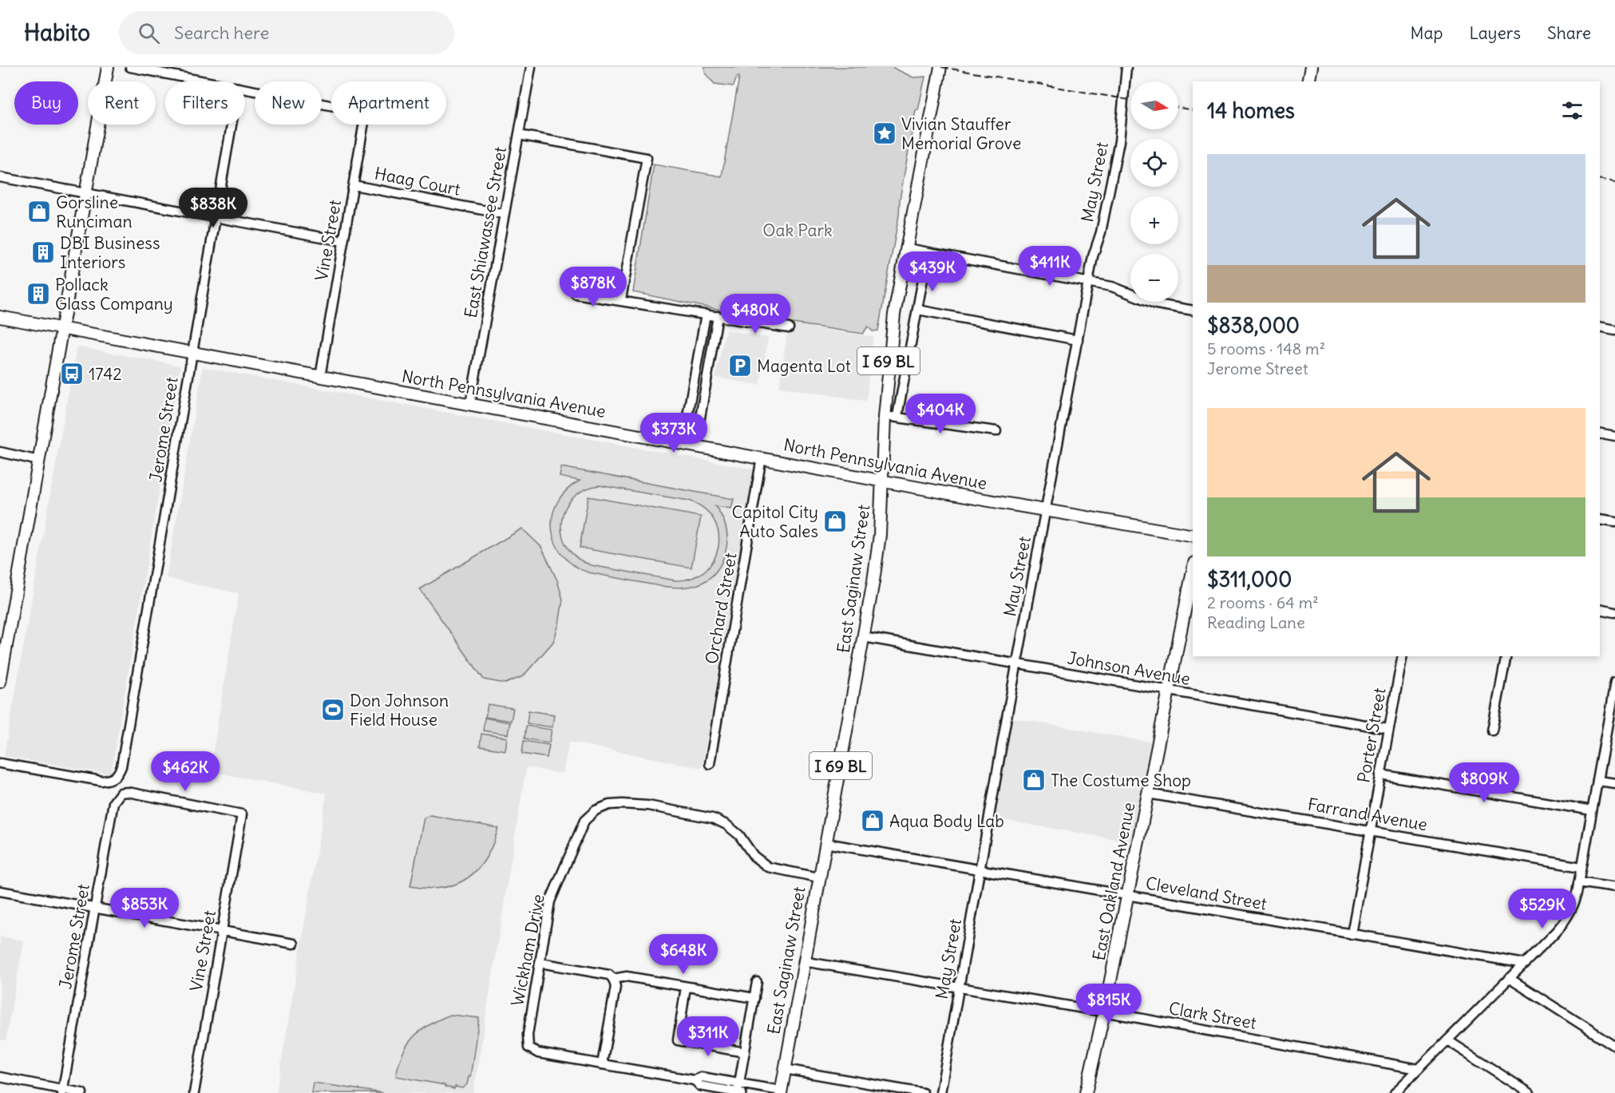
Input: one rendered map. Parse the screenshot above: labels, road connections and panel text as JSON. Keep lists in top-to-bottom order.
{
  "streets": {
    "main road": [
      "I 69 BL",
      "North Pennsylvania Avenue",
      "East Saginaw Street",
      "East Oakland Avenue"
    ],
    "street": [
      "Haag Court",
      "May Street",
      "East Shiawassee Street",
      "Vine Street",
      "Jerome Street",
      "Orchard Street",
      "Johnson Avenue",
      "Porter Street",
      "Farrand Avenue",
      "Cleveland Street",
      "Wickham Drive",
      "Clark Street"
    ]
  },
  "crossings": [
    ["Haag Court", "East Shiawassee Street"],
    ["Haag Court", "Vine Street"],
    ["May Street", "North Pennsylvania Avenue"],
    ["May Street", "Johnson Avenue"],
    ["May Street", "Cleveland Street"],
    ["May Street", "Clark Street"],
    ["East Shiawassee Street", "North Pennsylvania Avenue"],
    ["Vine Street", "North Pennsylvania Avenue"],
    ["Vine Street", "Jerome Street"],
    ["North Pennsylvania Avenue", "Jerome Street"],
    ["North Pennsylvania Avenue", "East Saginaw Street"],
    ["North Pennsylvania Avenue", "Orchard Street"],
    ["East Saginaw Street", "Johnson Avenue"],
    ["East Saginaw Street", "Cleveland Street"],
    ["East Saginaw Street", "Wickham Drive"],
    ["East Saginaw Street", "Clark Street"],
    ["Johnson Avenue", "Porter Street"],
    ["Johnson Avenue", "East Oakland Avenue"],
    ["Porter Street", "Farrand Avenue"],
    ["Porter Street", "Cleveland Street"],
    ["Farrand Avenue", "East Oakland Avenue"],
    ["East Oakland Avenue", "Cleveland Street"],
    ["East Oakland Avenue", "Clark Street"]
  ],
  "parks": ["Oak Park"],
  "places": {
    "place": ["Vivian Stauffer Memorial Grove"],
    "shop": [
      "Gorsline Runciman",
      "Capitol City Auto Sales",
      "The Costume Shop",
      "Aqua Body Lab"
    ],
    "building": ["DBI Business Interiors", "Pollack Glass Company"],
    "parking": ["Magenta Lot"],
    "bus stop": ["1742"],
    "sports": ["Don Johnson Field House"]
  },
  "north": "right",
  "page": {
    "header": "Habito",
    "search": "Search here",
    "nav": ["Map", "Layers", "Share"],
    "map_buttons": ["+", "−"],
    "chip": [
      "Buy",
      "Rent",
      "Filters",
      "New",
      "Apartment"
    ],
    "heading": "14 homes",
    "list": [
      {
        "name": "$838,000",
        "note": "5 rooms · 148 m² · Jerome Street"
      },
      {
        "name": "$311,000",
        "note": "2 rooms · 64 m² · Reading Lane"
      }
    ],
    "price": [
      "$838K",
      "$411K",
      "$439K",
      "$878K",
      "$480K",
      "$404K",
      "$373K",
      "$462K",
      "$809K",
      "$853K",
      "$529K",
      "$648K",
      "$815K",
      "$311K"
    ]
  }
}
